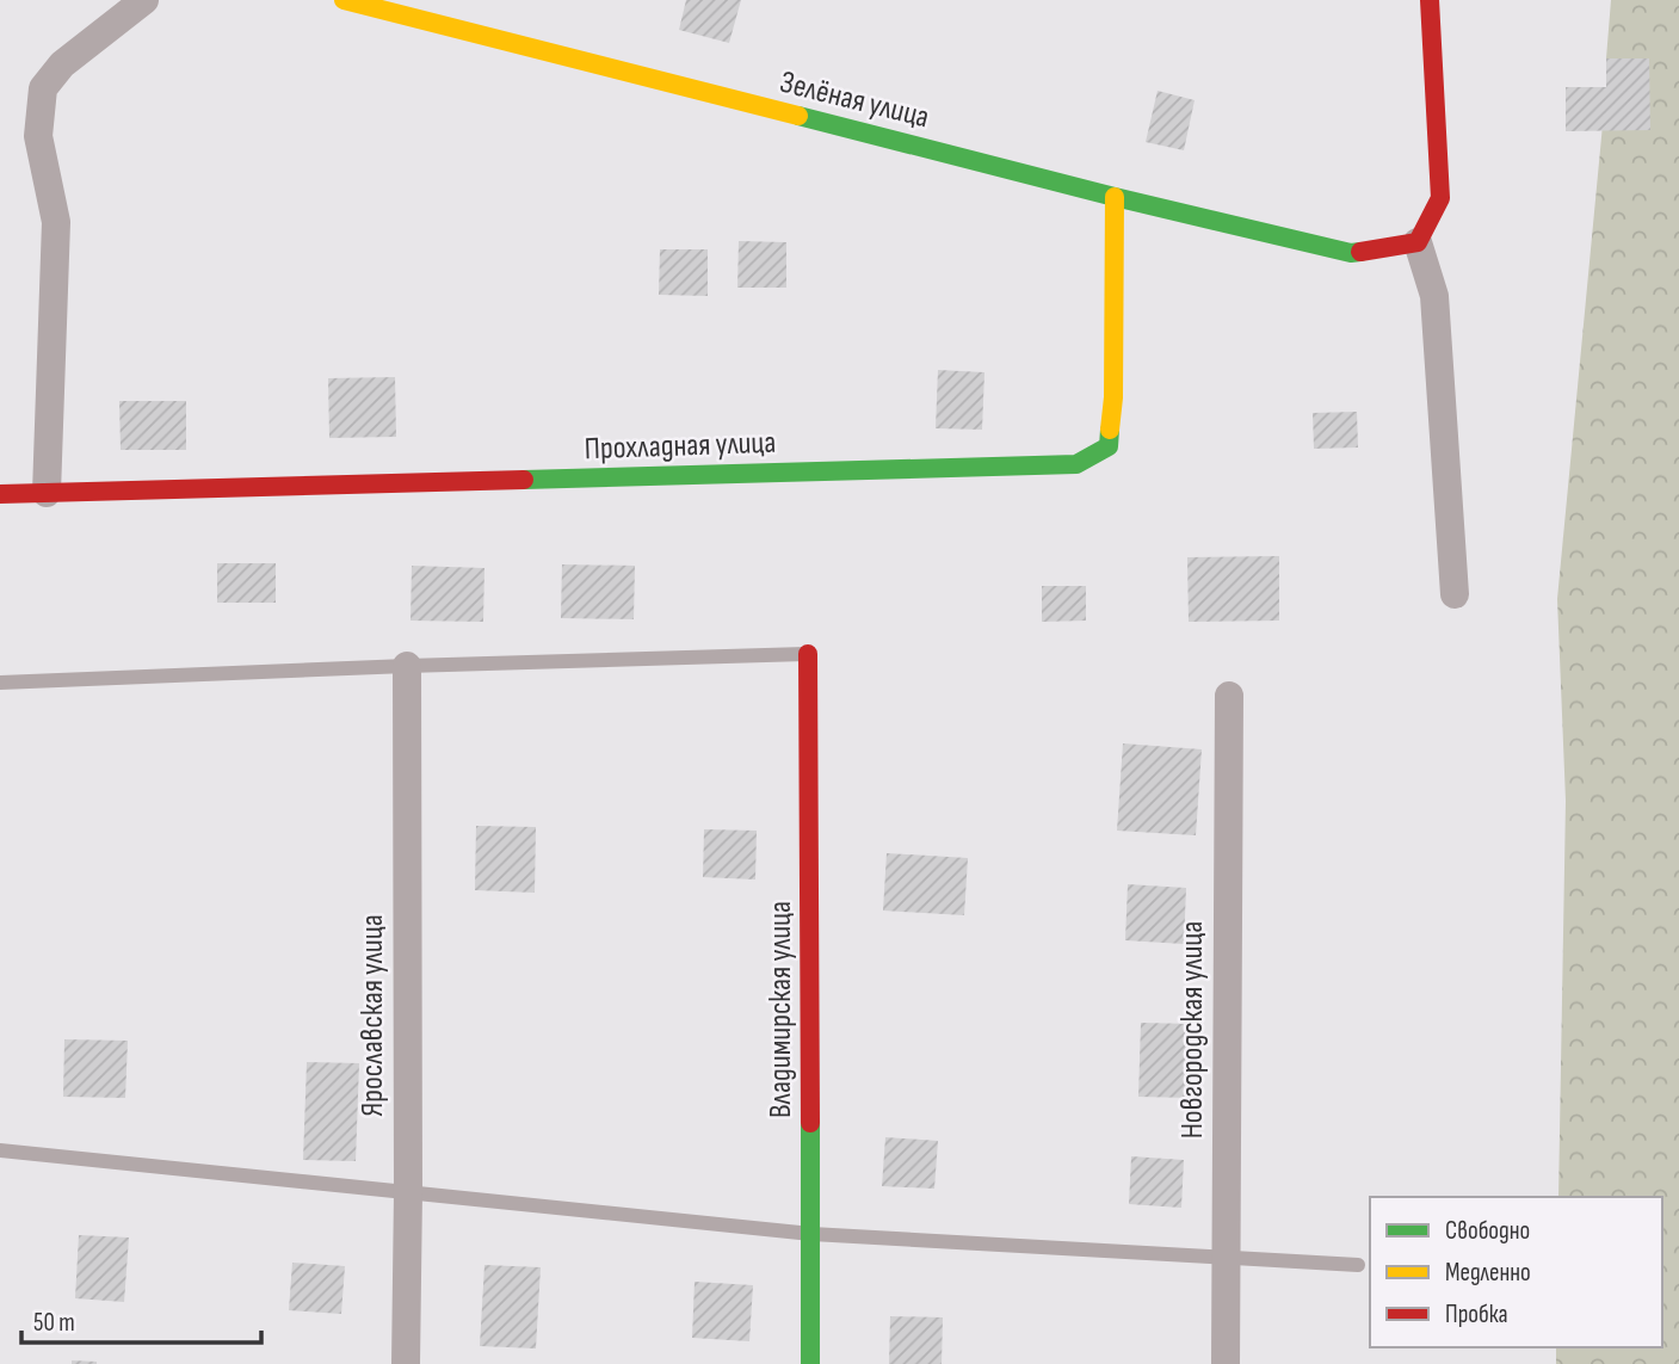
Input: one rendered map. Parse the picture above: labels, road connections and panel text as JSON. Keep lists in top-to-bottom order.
{
  "streets": {
    "street": [
      "Зелёная улица",
      "Прохладная улица",
      "Владимирская улица",
      "Ярославская улица",
      "Новгородская улица"
    ]
  },
  "crossings": [
    ["Зелёная улица", "Прохладная улица"]
  ],
  "legend": ["Свободно", "Медленно", "Пробка"],
  "scale_bar": "50 m"
}
